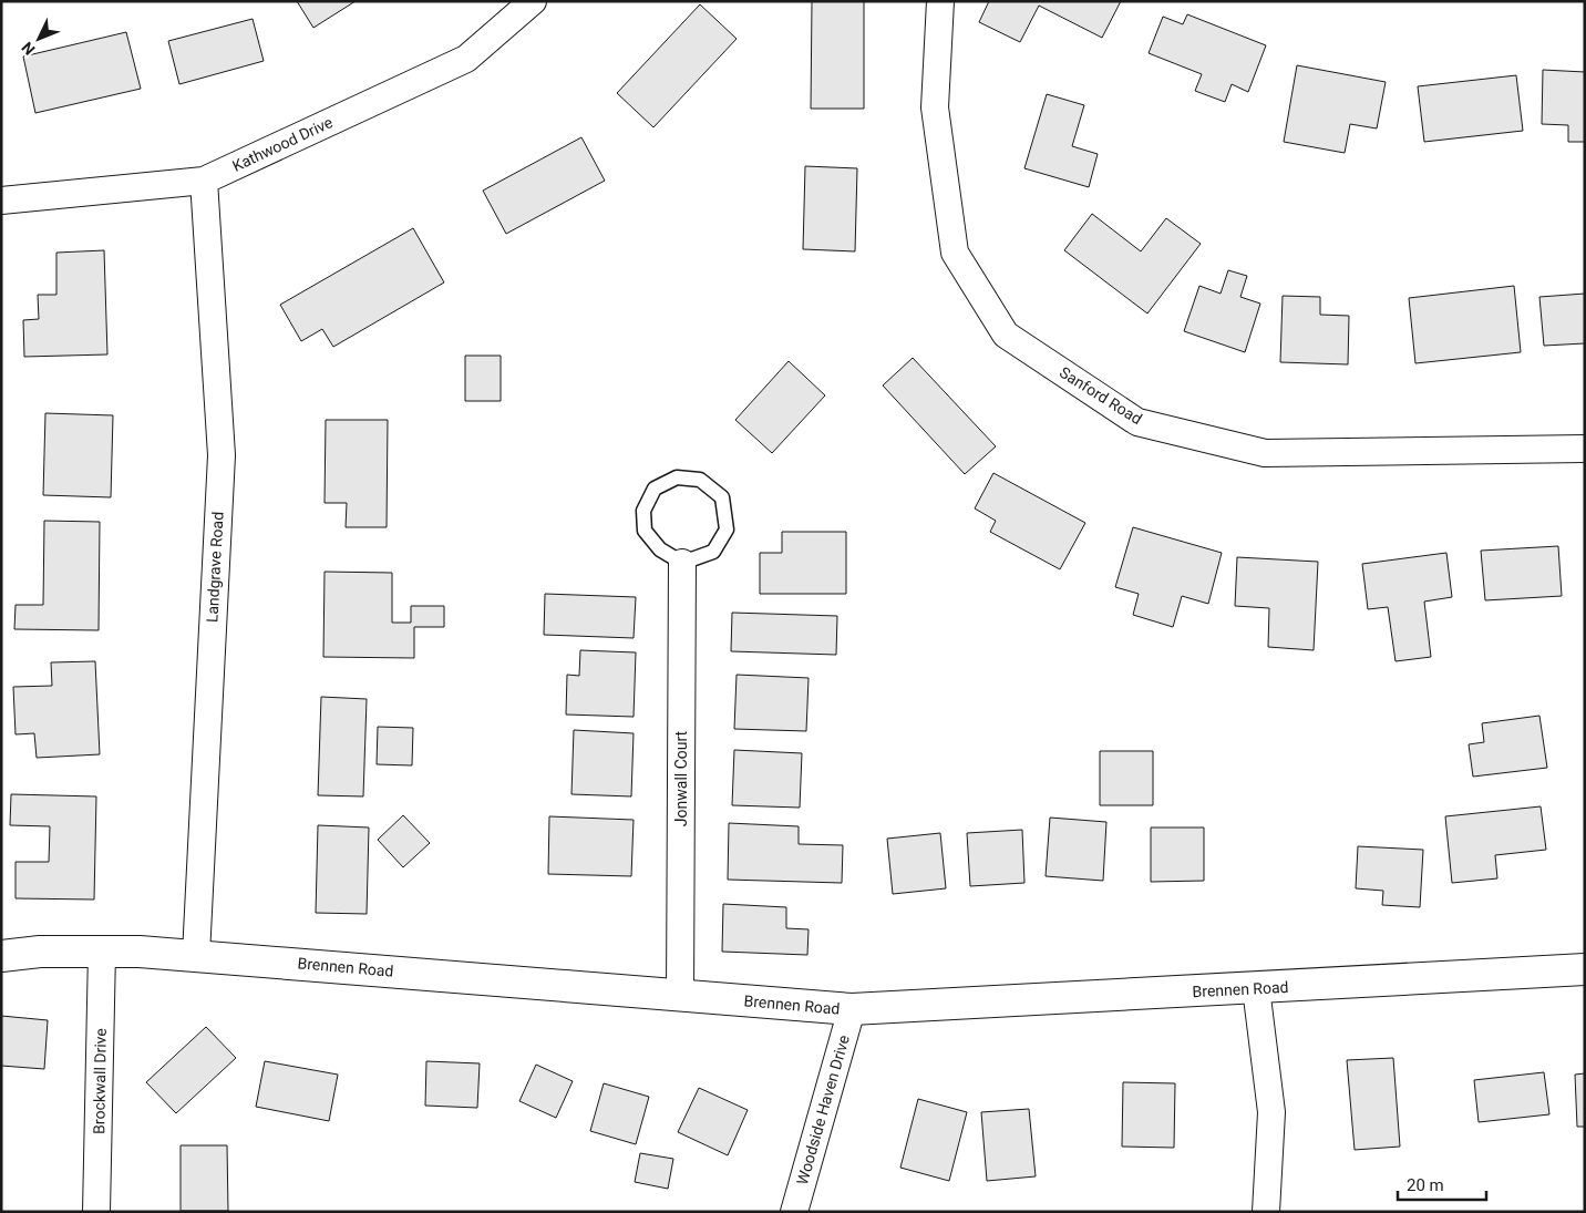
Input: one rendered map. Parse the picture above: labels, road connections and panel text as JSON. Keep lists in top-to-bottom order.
{
  "streets": {
    "street": [
      "Kathwood Drive",
      "Sanford Road",
      "Landgrave Road",
      "Jonwall Court",
      "Brennen Road",
      "Brockwall Drive",
      "Woodside Haven Drive"
    ]
  },
  "crossings": [
    ["Kathwood Drive", "Landgrave Road"],
    ["Landgrave Road", "Brennen Road"],
    ["Jonwall Court", "Brennen Road"],
    ["Brennen Road", "Brockwall Drive"],
    ["Brennen Road", "Woodside Haven Drive"]
  ],
  "scale_bar": "20 m",
  "north": "bottom left"
}
